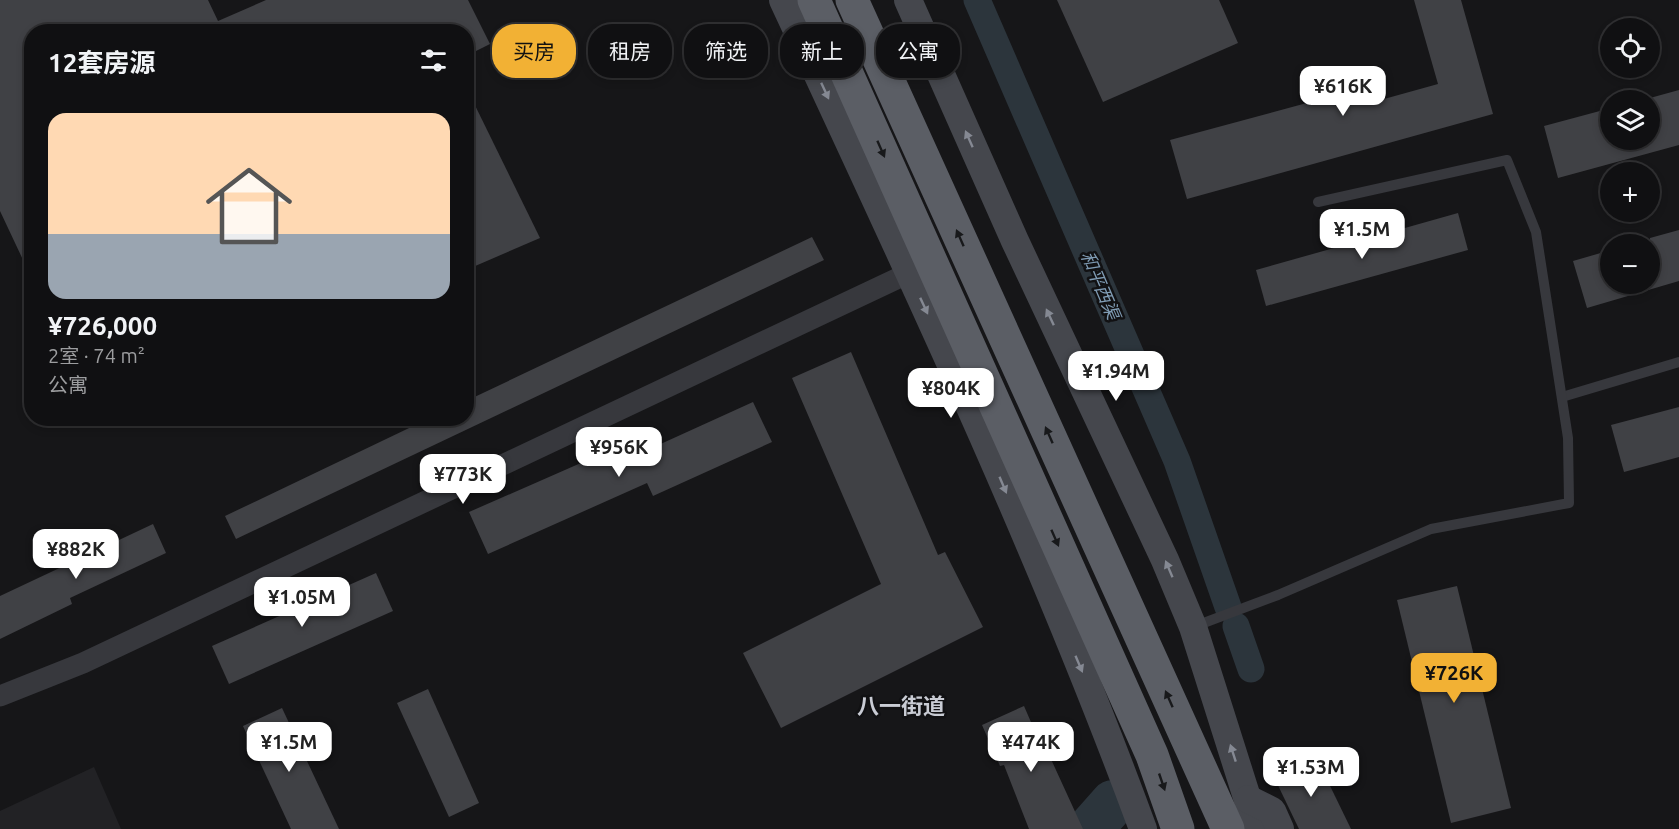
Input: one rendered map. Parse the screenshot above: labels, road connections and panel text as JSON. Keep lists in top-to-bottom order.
{
  "districts": ["八一街道"],
  "water": ["和平西渠"],
  "page": {
    "map_buttons": ["+", "−"],
    "chip": [
      "买房",
      "租房",
      "筛选",
      "新上",
      "公寓"
    ],
    "heading": "12套房源",
    "price": [
      "¥616K",
      "¥1.5M",
      "¥1.94M",
      "¥804K",
      "¥956K",
      "¥773K",
      "¥882K",
      "¥1.05M",
      "¥726K",
      "¥1.5M",
      "¥474K",
      "¥1.53M"
    ],
    "list": [
      {
        "name": "¥726,000",
        "note": "2室 · 74 m² · 公寓"
      }
    ]
  }
}
